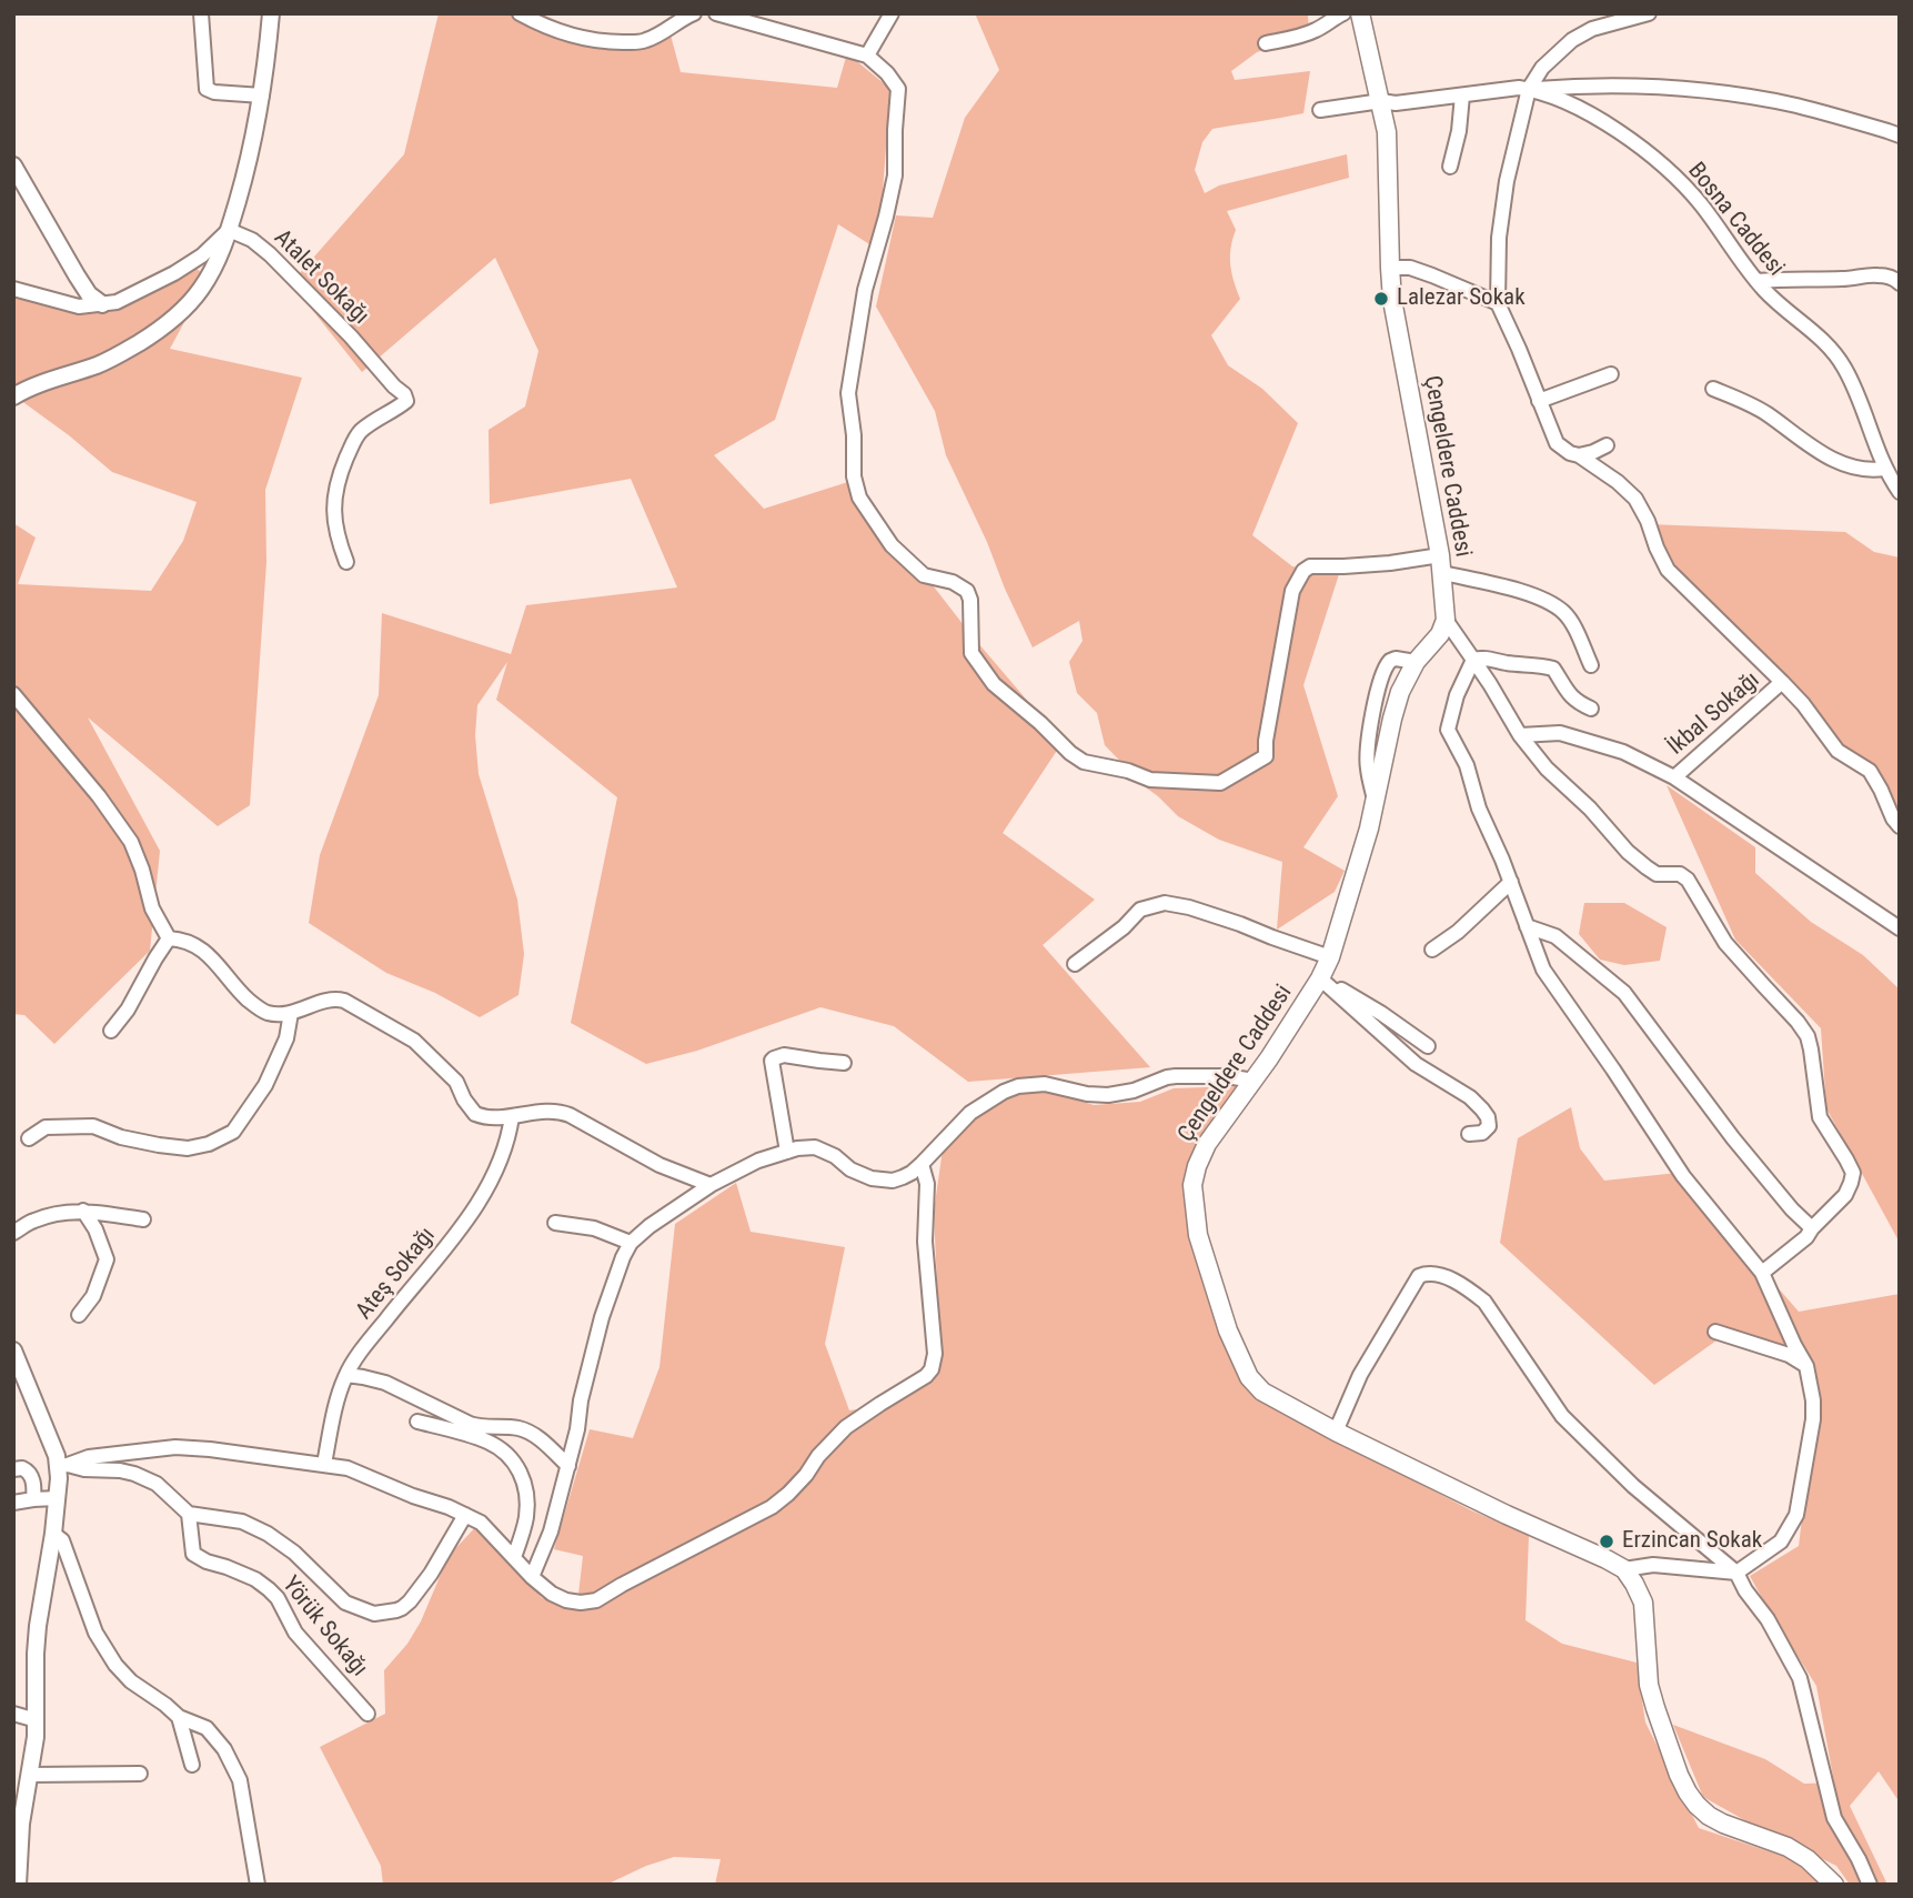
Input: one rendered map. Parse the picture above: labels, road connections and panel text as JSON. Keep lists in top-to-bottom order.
{
  "streets": {
    "main road": ["Çengeldere Caddesi"],
    "street": [
      "Bosna Caddesi",
      "Atalet Sokağı",
      "İkbal Sokağı",
      "Ateş Sokağı",
      "Yörük Sokağı"
    ]
  },
  "crossings": [
    ["Bosna Caddesi", "Çengeldere Caddesi"]
  ],
  "places": ["Lalezar Sokak", "Erzincan Sokak"]
}
